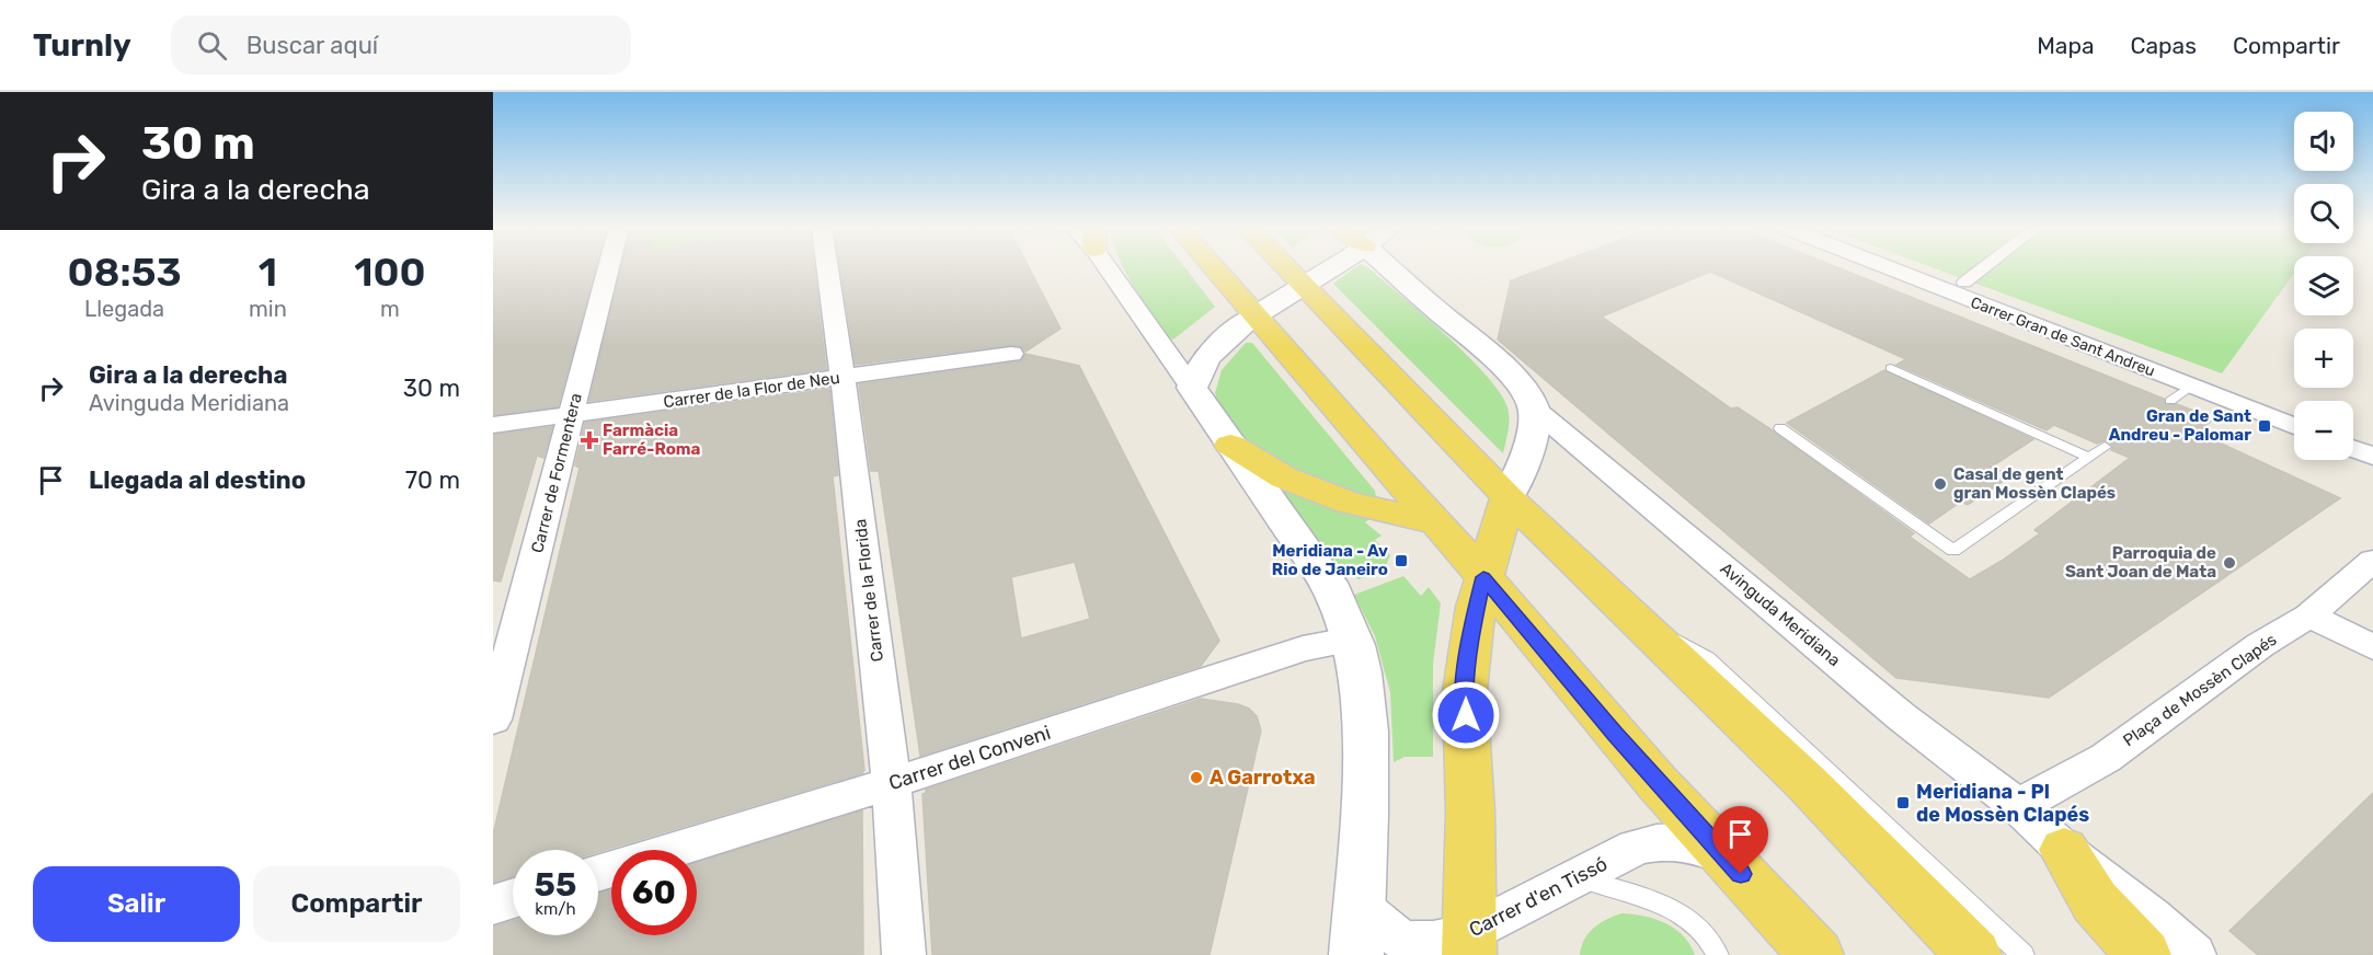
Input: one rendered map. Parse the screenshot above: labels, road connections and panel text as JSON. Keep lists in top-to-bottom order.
{
  "streets": {
    "street": [
      "Carrer Gran de Sant Andreu",
      "Carrer de la Flor de Neu",
      "Carrer de Formentera",
      "Carrer de la Florida",
      "Avinguda Meridiana",
      "Plaça de Mossèn Clapés",
      "Carrer del Conveni",
      "Carrer d'en Tissó"
    ]
  },
  "crossings": [
    ["Carrer de la Flor de Neu", "Carrer de Formentera"],
    ["Carrer de la Flor de Neu", "Carrer de la Florida"],
    ["Carrer de la Florida", "Carrer del Conveni"],
    ["Avinguda Meridiana", "Plaça de Mossèn Clapés"]
  ],
  "places": {
    "transit": ["Gran de Sant Andreu - Palomar", "Meridiana - Av Rio de Janeiro", "Meridiana - Pl de Mossèn Clapés"],
    "health": ["Farmàcia Farré-Roma"],
    "other": ["Casal de gent gran Mossèn Clapés", "Parroquia de Sant Joan de Mata", "A Garrotxa"]
  },
  "page": {
    "header": "Turnly",
    "search": "Buscar aquí",
    "nav": ["Mapa", "Capas", "Compartir"],
    "turn": ["30 m", "Gira a la derecha"],
    "map_buttons": ["+", "−"],
    "eta": [
      "08:53",
      "Llegada",
      "1",
      "min",
      "100",
      "m"
    ],
    "list": [
      {
        "name": "Gira a la derecha",
        "note": "Avinguda Meridiana",
        "value": "30 m"
      },
      {
        "name": "Llegada al destino",
        "value": "70 m"
      }
    ],
    "speed": "55 km/h",
    "limit": "60",
    "buttons": ["Salir", "Compartir"]
  }
}
